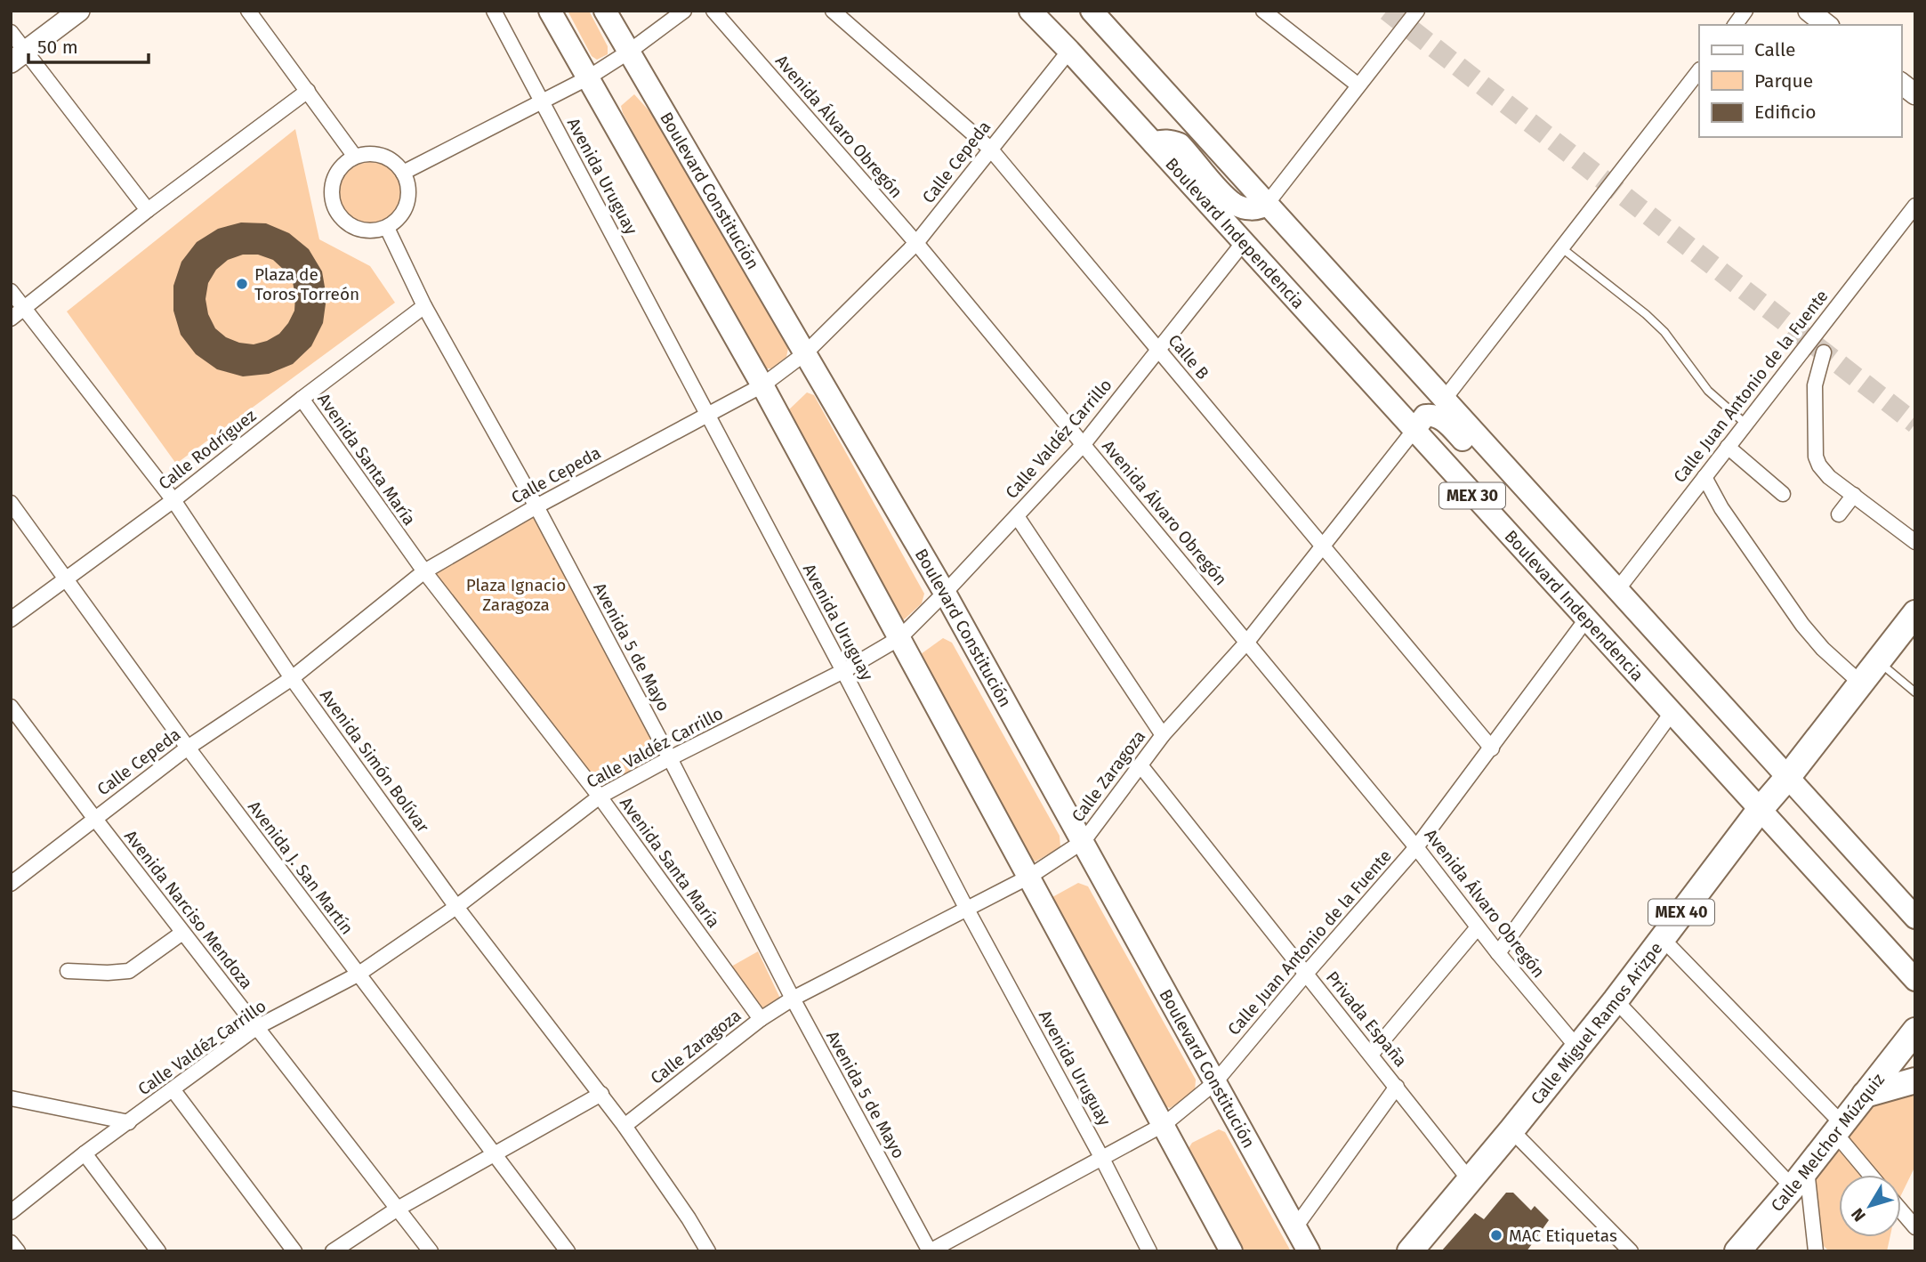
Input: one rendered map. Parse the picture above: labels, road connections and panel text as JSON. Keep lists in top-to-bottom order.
{
  "streets": {
    "highway": ["MEX 40", "Calle Miguel Ramos Arizpe", "Calle Melchor Múzquiz"],
    "main road": ["Boulevard Constitución", "Boulevard Independencia", "MEX 30"],
    "street": [
      "Avenida Álvaro Obregón",
      "Calle Cepeda",
      "Avenida Uruguay",
      "Calle B",
      "Calle Juan Antonio de la Fuente",
      "Calle Valdéz Carrillo",
      "Calle Rodríguez",
      "Avenida Santa María",
      "Avenida 5 de Mayo",
      "Avenida Simón Bolívar",
      "Calle Zaragoza",
      "Avenida J. San Martín",
      "Avenida Narciso Mendoza",
      "Privada España"
    ]
  },
  "crossings": [
    ["Avenida Álvaro Obregón", "Calle Cepeda"],
    ["Avenida Álvaro Obregón", "Calle Juan Antonio de la Fuente"],
    ["Avenida Álvaro Obregón", "Calle Valdéz Carrillo"],
    ["Avenida Álvaro Obregón", "Calle Zaragoza"],
    ["Avenida Álvaro Obregón", "Calle Miguel Ramos Arizpe"],
    ["Calle Cepeda", "Avenida Uruguay"],
    ["Calle Cepeda", "Boulevard Constitución"],
    ["Calle Cepeda", "Boulevard Independencia"],
    ["Calle Cepeda", "Calle B"],
    ["Calle Cepeda", "Avenida Santa María"],
    ["Calle Cepeda", "Avenida 5 de Mayo"],
    ["Calle Cepeda", "Avenida Simón Bolívar"],
    ["Calle Cepeda", "Avenida J. San Martín"],
    ["Calle Cepeda", "Avenida Narciso Mendoza"],
    ["Avenida Uruguay", "Calle Juan Antonio de la Fuente"],
    ["Avenida Uruguay", "Calle Valdéz Carrillo"],
    ["Avenida Uruguay", "Calle Zaragoza"],
    ["Boulevard Constitución", "Calle Juan Antonio de la Fuente"],
    ["Boulevard Constitución", "Calle Valdéz Carrillo"],
    ["Boulevard Constitución", "Calle Zaragoza"],
    ["Boulevard Independencia", "Calle Juan Antonio de la Fuente"],
    ["Boulevard Independencia", "Calle Valdéz Carrillo"],
    ["Boulevard Independencia", "Calle Zaragoza"],
    ["Boulevard Independencia", "Calle Miguel Ramos Arizpe"],
    ["Calle B", "Calle Juan Antonio de la Fuente"],
    ["Calle B", "Calle Valdéz Carrillo"],
    ["Calle B", "Calle Zaragoza"],
    ["Calle Juan Antonio de la Fuente", "MEX 30"],
    ["Calle Juan Antonio de la Fuente", "Avenida 5 de Mayo"],
    ["Calle Juan Antonio de la Fuente", "Privada España"],
    ["Calle Valdéz Carrillo", "Avenida Santa María"],
    ["Calle Valdéz Carrillo", "Avenida 5 de Mayo"],
    ["Calle Valdéz Carrillo", "Avenida Simón Bolívar"],
    ["Calle Valdéz Carrillo", "Avenida J. San Martín"],
    ["Calle Valdéz Carrillo", "Avenida Narciso Mendoza"],
    ["Calle Rodríguez", "Avenida Santa María"],
    ["Calle Rodríguez", "Avenida 5 de Mayo"],
    ["Calle Rodríguez", "Avenida Simón Bolívar"],
    ["Calle Rodríguez", "Avenida J. San Martín"],
    ["Avenida Santa María", "Calle Zaragoza"],
    ["MEX 30", "Calle Miguel Ramos Arizpe"],
    ["Avenida 5 de Mayo", "Calle Zaragoza"],
    ["Avenida Simón Bolívar", "Calle Zaragoza"],
    ["Calle Zaragoza", "Privada España"],
    ["Privada España", "Calle Miguel Ramos Arizpe"]
  ],
  "parks": ["Plaza Ignacio Zaragoza"],
  "places": ["Plaza de Toros Torreón", "MAC Etiquetas"],
  "legend": ["Calle", "Parque", "Edificio"],
  "scale_bar": "50 m",
  "north": "bottom left"
}
